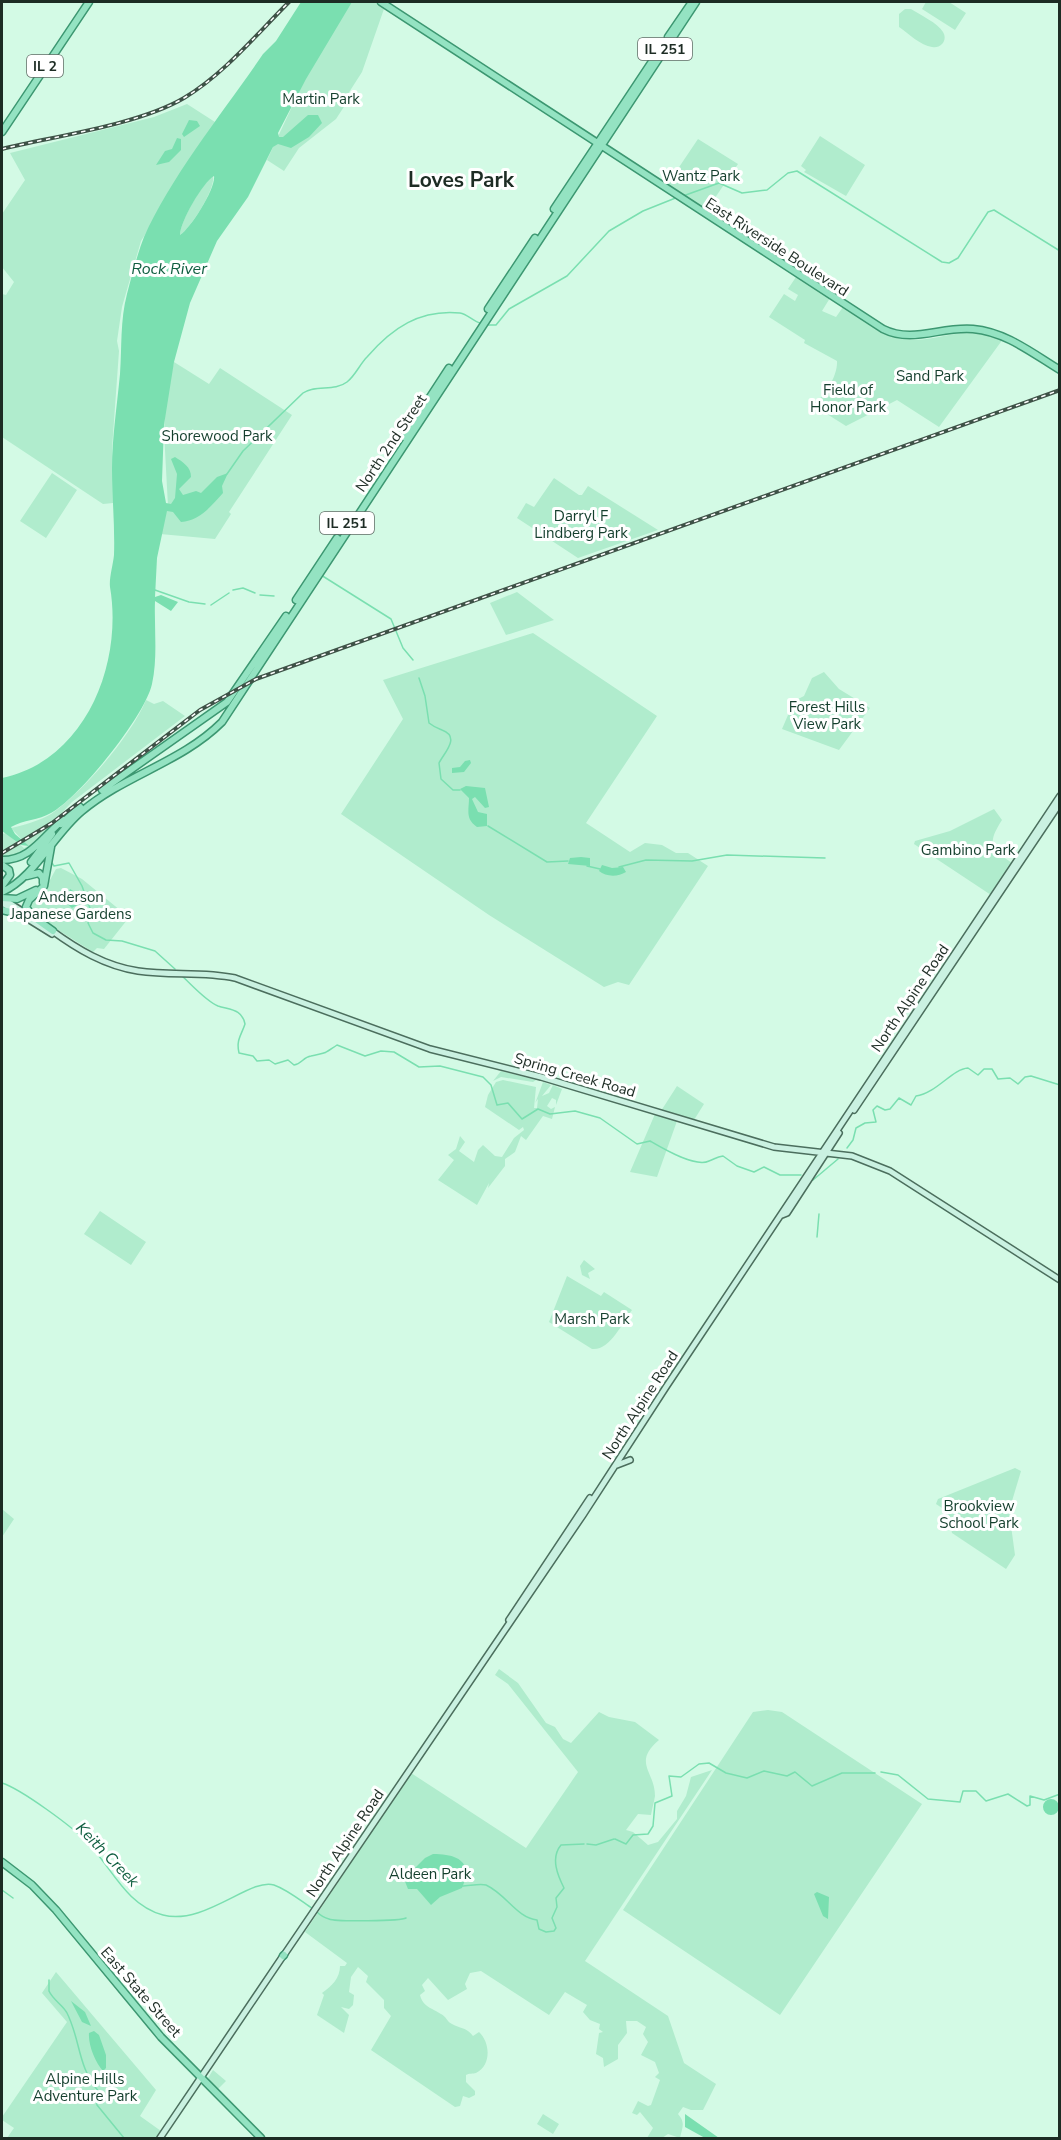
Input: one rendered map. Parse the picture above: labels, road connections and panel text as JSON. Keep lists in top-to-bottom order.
{
  "streets": {
    "main road": [
      "IL 251",
      "IL 2",
      "East Riverside Boulevard",
      "North 2nd Street",
      "North Alpine Road",
      "Spring Creek Road",
      "East State Street"
    ]
  },
  "crossings": [
    ["East Riverside Boulevard", "North 2nd Street"],
    ["North 2nd Street", "Spring Creek Road"],
    ["North Alpine Road", "Spring Creek Road"],
    ["North Alpine Road", "East State Street"]
  ],
  "districts": ["Loves Park"],
  "water": ["Rock River", "Keith Creek"],
  "parks": [
    "Martin Park",
    "Wantz Park",
    "Sand Park",
    "Field of Honor Park",
    "Shorewood Park",
    "Darryl F Lindberg Park",
    "Forest Hills View Park",
    "Gambino Park",
    "Anderson Japanese Gardens",
    "Marsh Park",
    "Brookview School Park",
    "Aldeen Park",
    "Alpine Hills Adventure Park"
  ]
}
